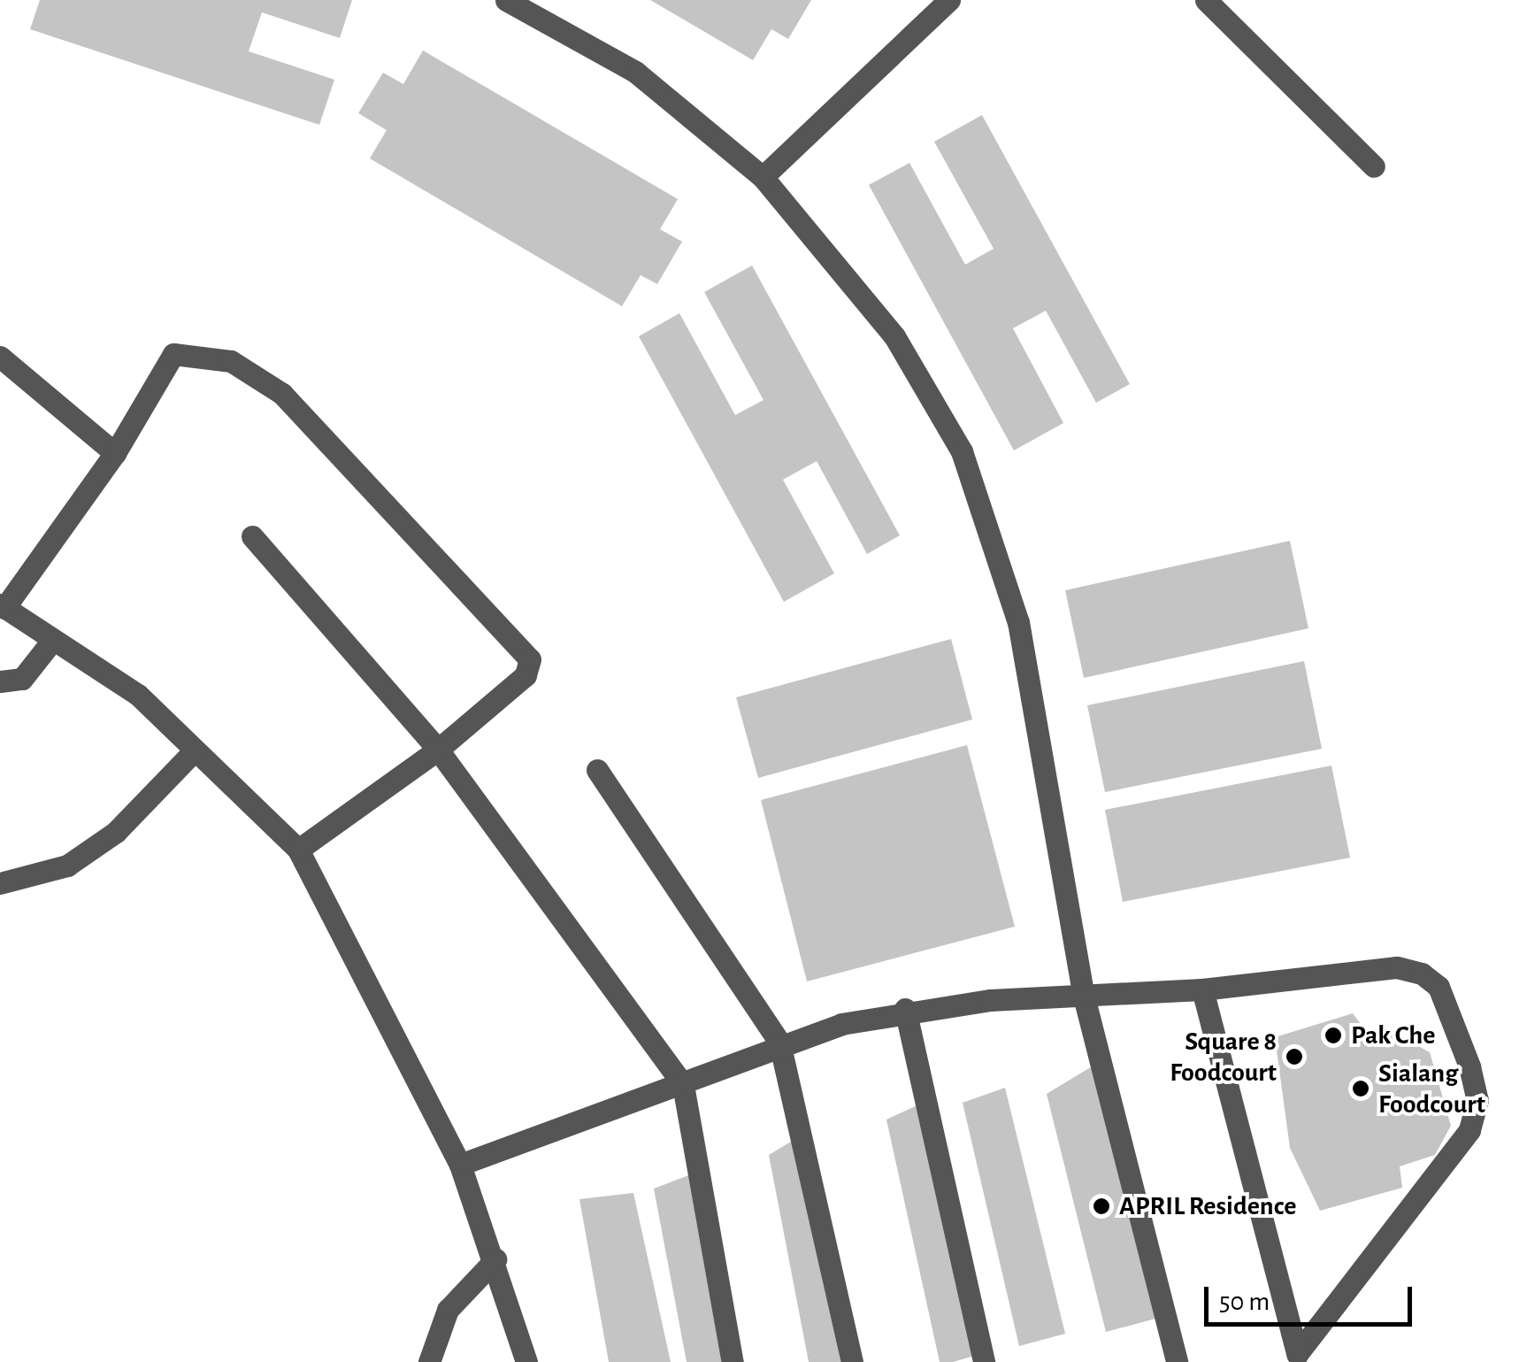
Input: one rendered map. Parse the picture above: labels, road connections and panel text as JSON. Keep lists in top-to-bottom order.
{
  "places": [
    "Pak Che",
    "Square 8 Foodcourt",
    "Sialang Foodcourt",
    "APRIL Residence"
  ],
  "scale_bar": "50 m"
}
